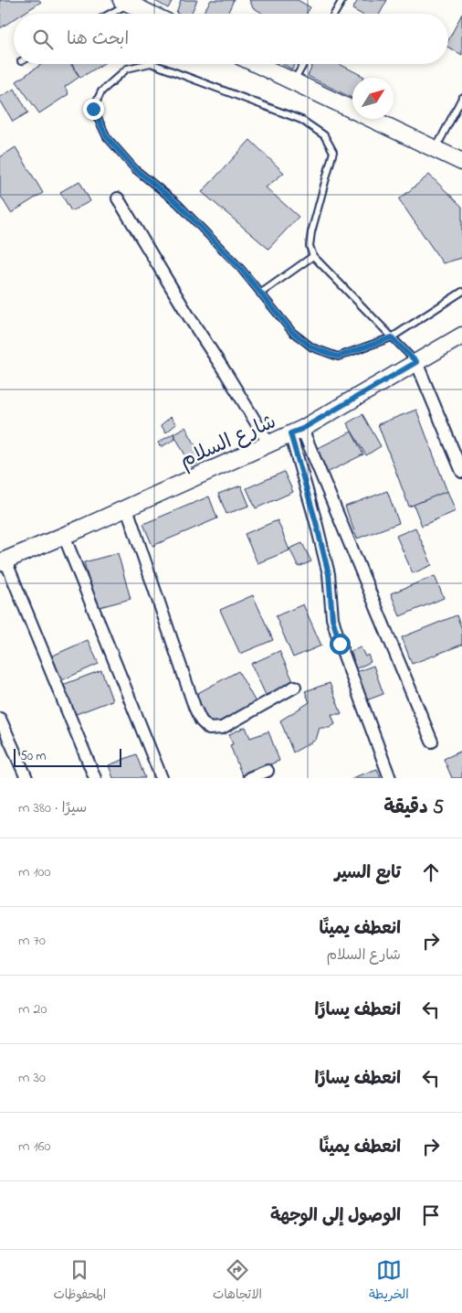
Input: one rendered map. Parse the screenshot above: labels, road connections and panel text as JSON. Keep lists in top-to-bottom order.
{
  "streets": {
    "main road": ["شارع السلام"]
  },
  "scale_bar": "50 m",
  "north": "top right",
  "page": {
    "search": "ابحث هنا",
    "scale": "50 m",
    "heading": ["5 دقيقة", "سيرًا · 380 m"],
    "list": [
      ["تابع السير", "100 m"],
      ["انعطف يمينًا", "شارع السلام", "70 m"],
      ["انعطف يسارًا", "20 m"],
      ["انعطف يسارًا", "30 m"],
      ["انعطف يمينًا", "160 m"],
      "الوصول إلى الوجهة"
    ],
    "nav": ["الخريطة", "الاتجاهات", "المحفوظات"]
  }
}
